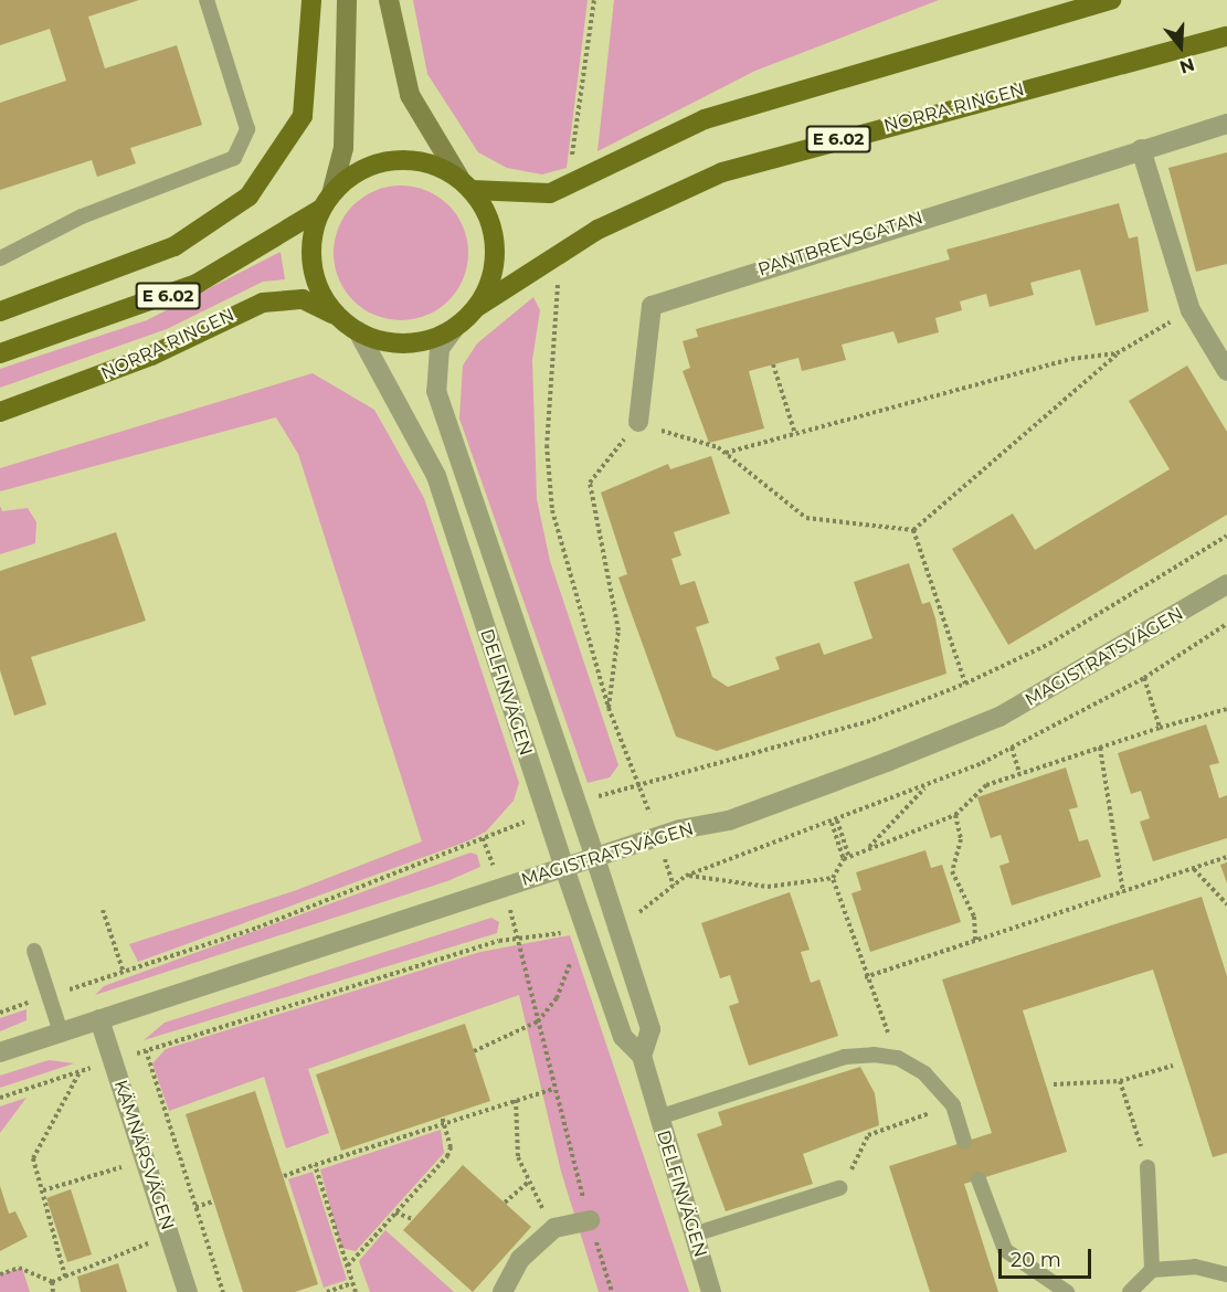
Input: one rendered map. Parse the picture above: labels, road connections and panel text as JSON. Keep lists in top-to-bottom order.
{
  "streets": {
    "main road": ["NORRA RINGEN", "E 6.02"],
    "street": [
      "PANTBREVSGATAN",
      "MAGISTRATSVÄGEN",
      "DELFINVÄGEN",
      "KÄMNÄRSVÄGEN"
    ]
  },
  "crossings": [
    ["NORRA RINGEN", "E 6.02"],
    ["NORRA RINGEN", "DELFINVÄGEN"],
    ["E 6.02", "DELFINVÄGEN"],
    ["MAGISTRATSVÄGEN", "DELFINVÄGEN"],
    ["MAGISTRATSVÄGEN", "KÄMNÄRSVÄGEN"]
  ],
  "scale_bar": "20 m",
  "north": "bottom"
}
